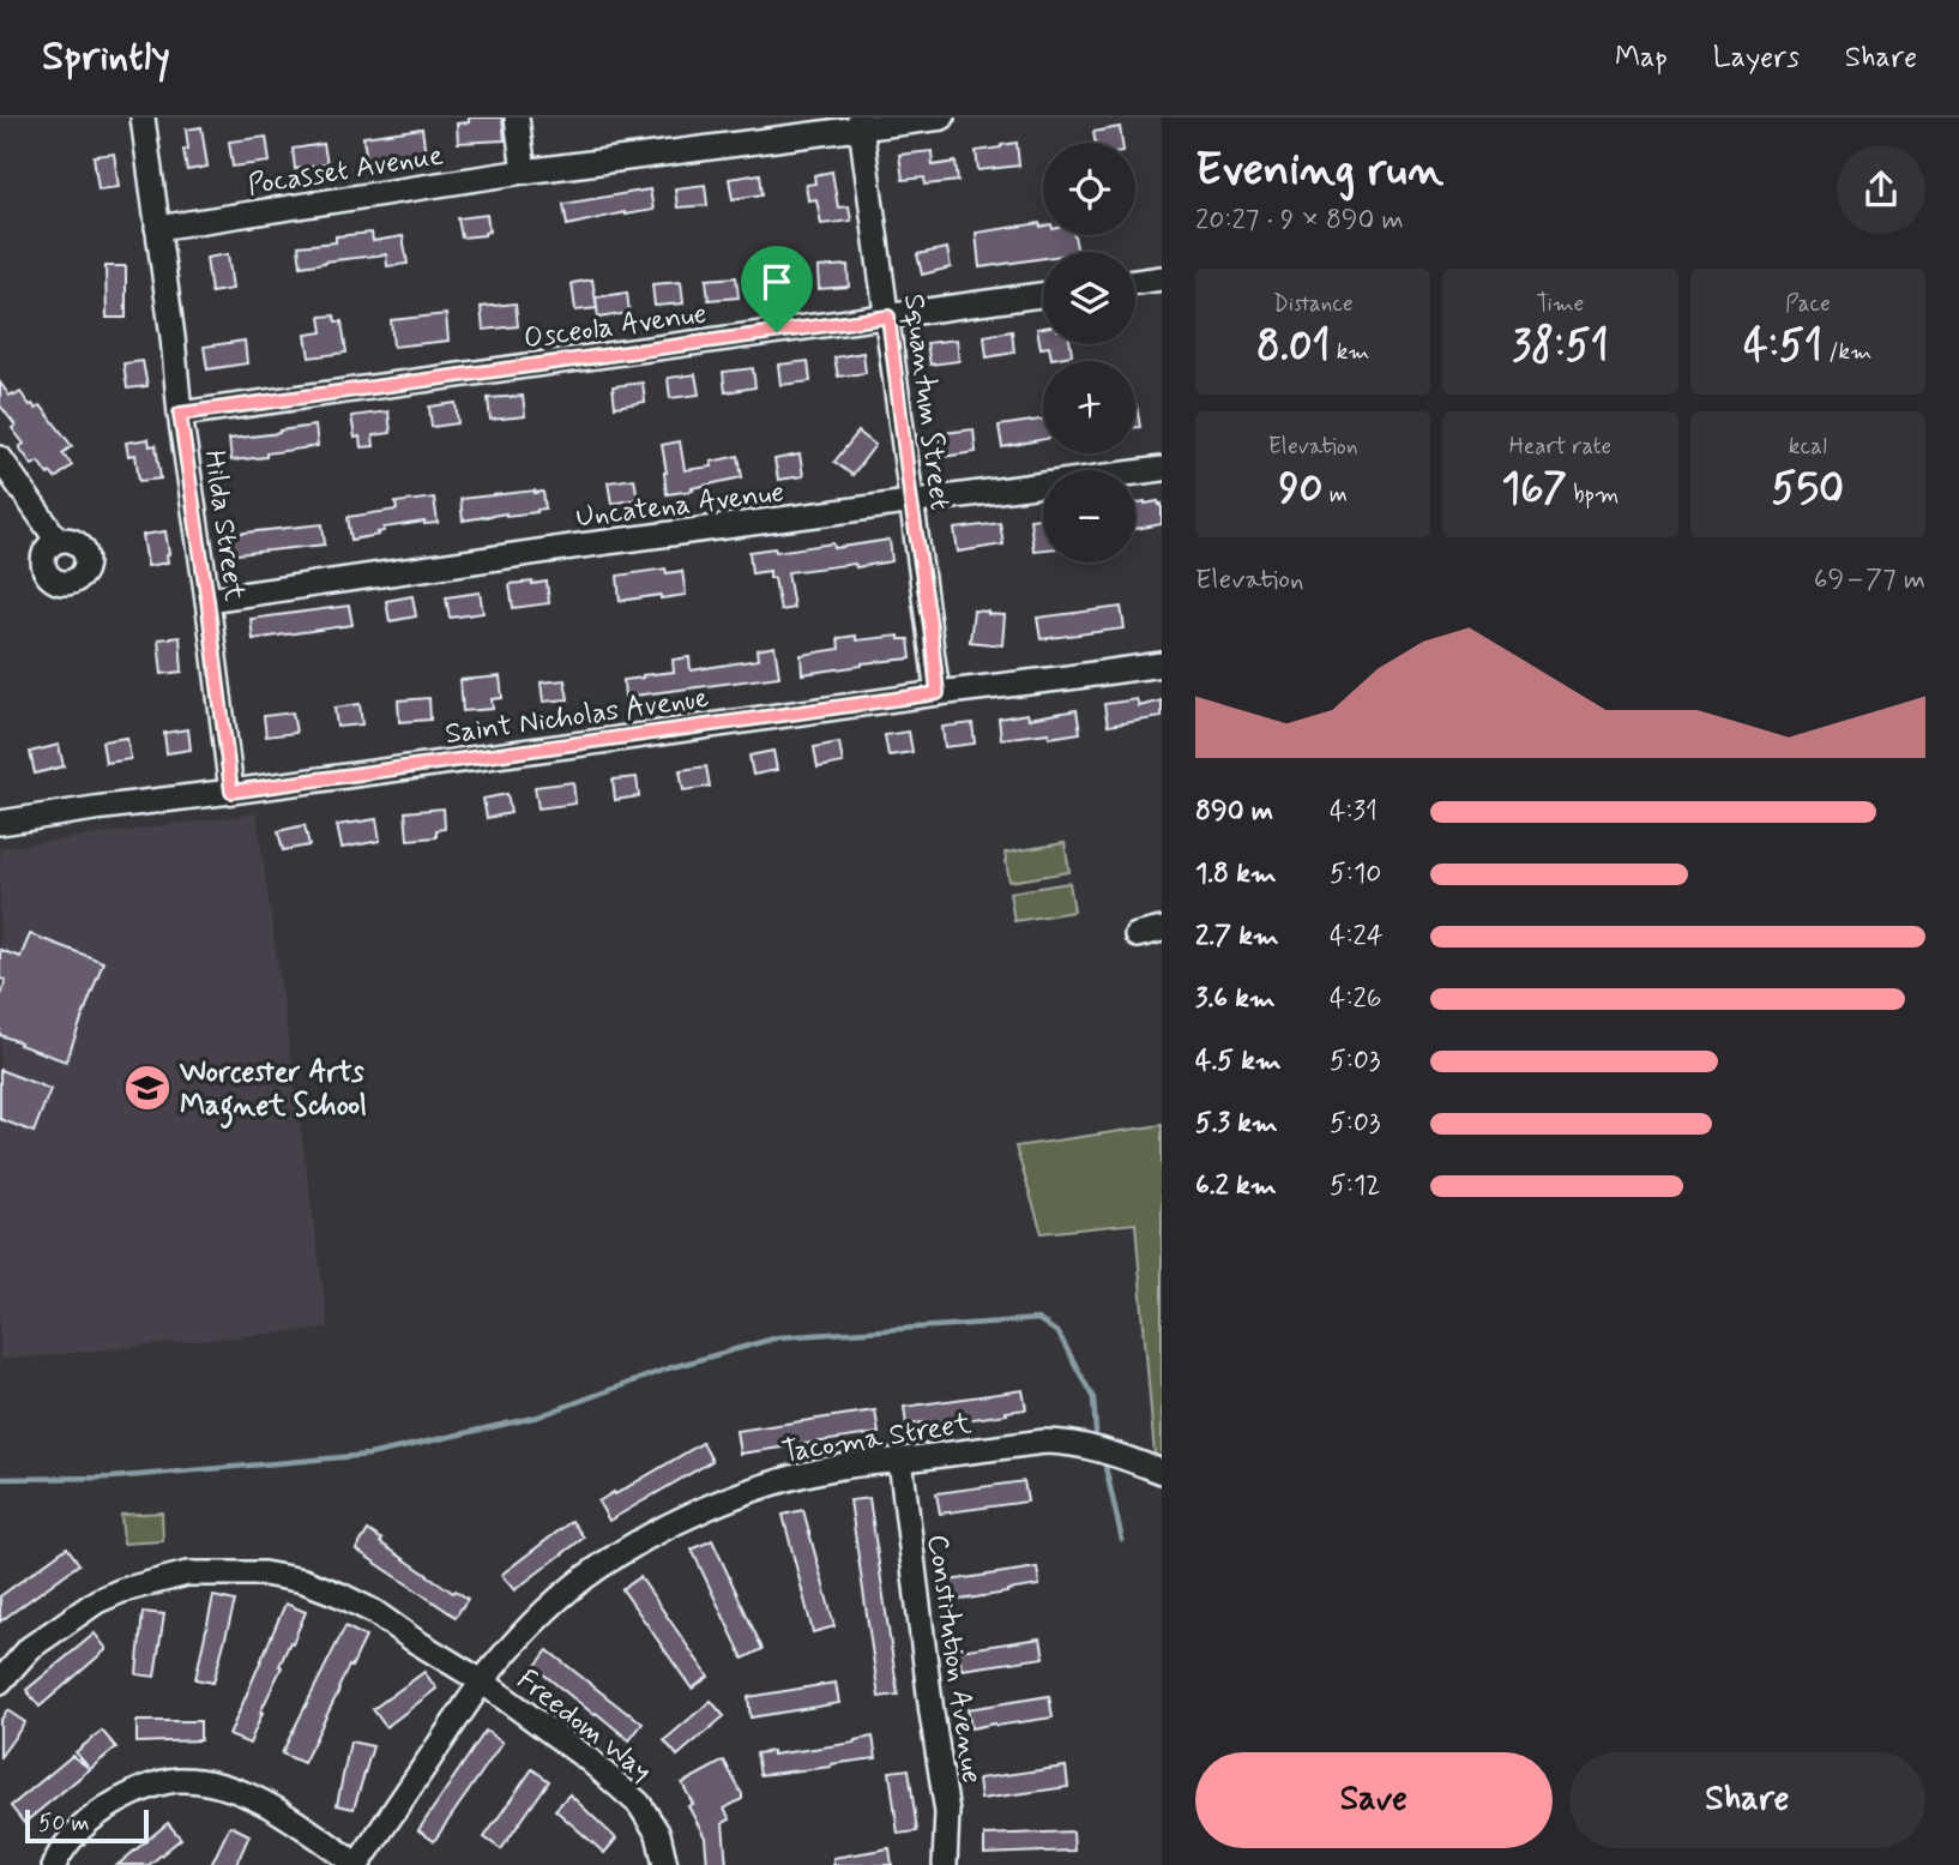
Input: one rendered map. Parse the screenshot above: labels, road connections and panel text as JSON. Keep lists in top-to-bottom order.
{
  "streets": {
    "street": [
      "Pocasset Avenue",
      "Osceola Avenue",
      "Squantum Street",
      "Uncatena Avenue",
      "Hilda Street",
      "Saint Nicholas Avenue",
      "Tacoma Street",
      "Constitution Avenue",
      "Freedom Way"
    ]
  },
  "crossings": [
    ["Pocasset Avenue", "Squantum Street"],
    ["Pocasset Avenue", "Hilda Street"],
    ["Osceola Avenue", "Squantum Street"],
    ["Osceola Avenue", "Hilda Street"],
    ["Squantum Street", "Uncatena Avenue"],
    ["Squantum Street", "Saint Nicholas Avenue"],
    ["Uncatena Avenue", "Hilda Street"],
    ["Hilda Street", "Saint Nicholas Avenue"],
    ["Tacoma Street", "Constitution Avenue"],
    ["Tacoma Street", "Freedom Way"]
  ],
  "places": {
    "school or university": ["Worcester Arts Magnet School"]
  },
  "scale_bar": "50 m",
  "page": {
    "header": "Sprintly",
    "nav": ["Map", "Layers", "Share"],
    "heading": ["Evening run", "20:27 · 9 × 890 m"],
    "map_buttons": ["+", "−"],
    "stats": [
      ["Distance", "8.01 km"],
      ["Time", "38:51"],
      ["Pace", "4:51 /km"],
      ["Elevation", "90 m"],
      ["Heart rate", "167 bpm"],
      ["kcal", "550"]
    ],
    "chart": ["Elevation", "69–77 m"],
    "list": [
      {
        "name": "890 m",
        "note": "4:31"
      },
      {
        "name": "1.8 km",
        "note": "5:10"
      },
      {
        "name": "2.7 km",
        "note": "4:24"
      },
      {
        "name": "3.6 km",
        "note": "4:26"
      },
      {
        "name": "4.5 km",
        "note": "5:03"
      },
      {
        "name": "5.3 km",
        "note": "5:03"
      },
      {
        "name": "6.2 km",
        "note": "5:12"
      }
    ],
    "buttons": ["Save", "Share"],
    "scale": "50 m"
  }
}
